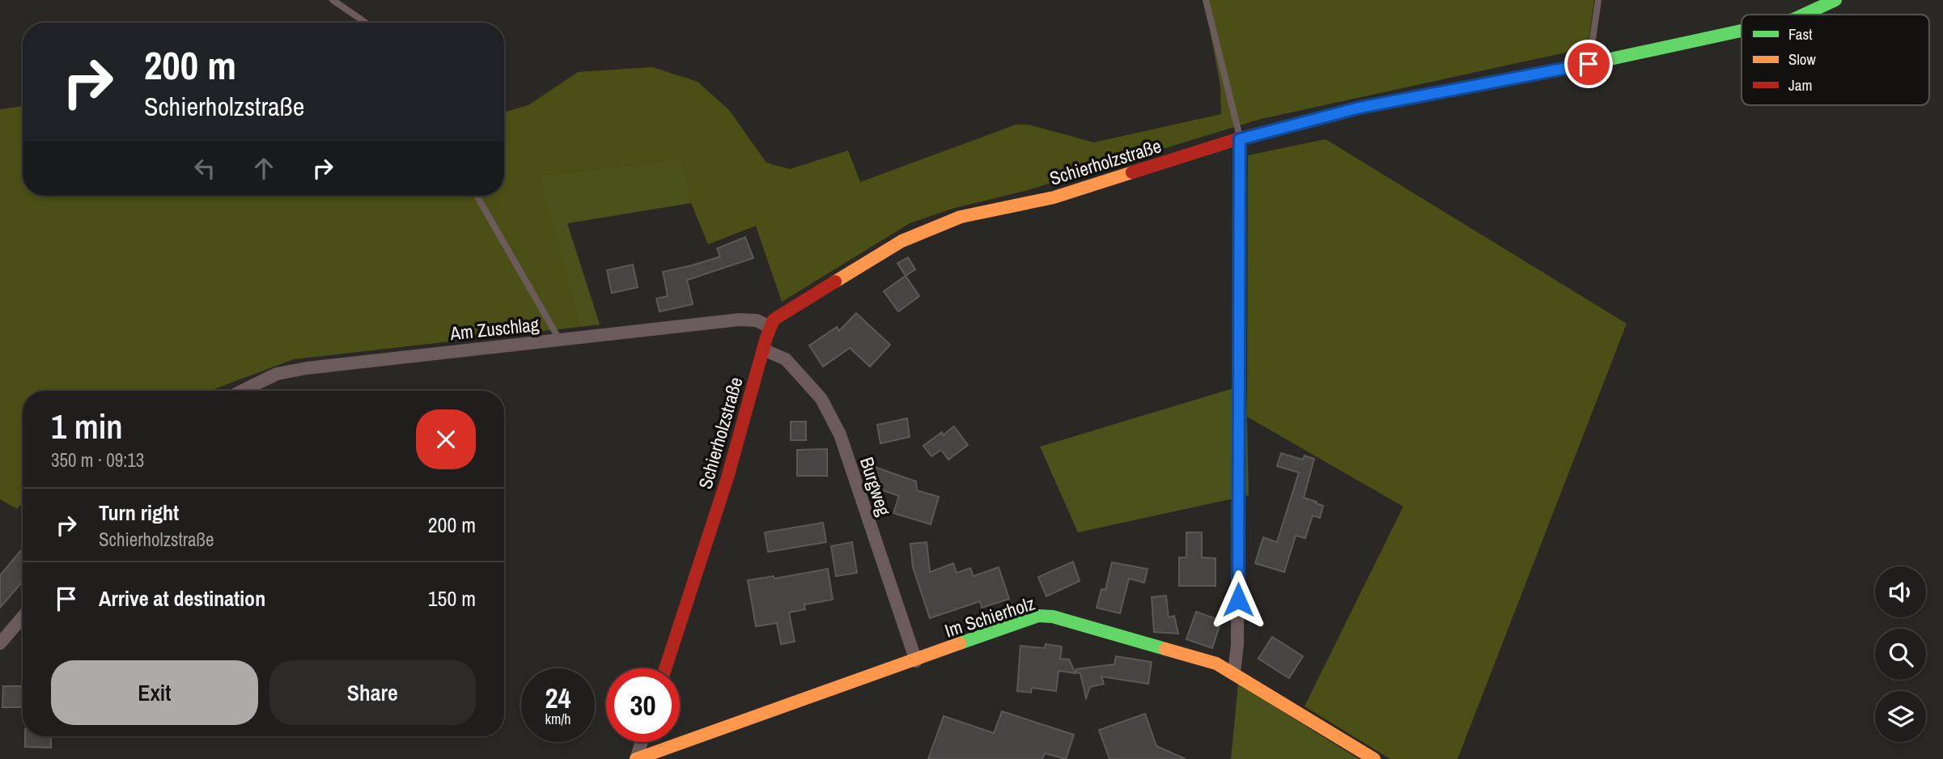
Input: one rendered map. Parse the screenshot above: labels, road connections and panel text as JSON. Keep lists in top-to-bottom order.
{
  "streets": {
    "street": [
      "Schierholzstraße",
      "Am Zuschlag",
      "Burgweg",
      "Im Schierholz"
    ]
  },
  "crossings": [
    ["Schierholzstraße", "Am Zuschlag"],
    ["Schierholzstraße", "Burgweg"],
    ["Burgweg", "Im Schierholz"]
  ],
  "legend": ["Fast", "Slow", "Jam"],
  "page": {
    "turn": ["200 m", "Schierholzstraße"],
    "heading": ["1 min", "350 m · 09:13"],
    "list": [
      {
        "name": "Turn right",
        "note": "Schierholzstraße",
        "value": "200 m"
      },
      {
        "name": "Arrive at destination",
        "value": "150 m"
      }
    ],
    "buttons": ["Exit", "Share"],
    "speed": "24 km/h",
    "limit": "30"
  }
}
